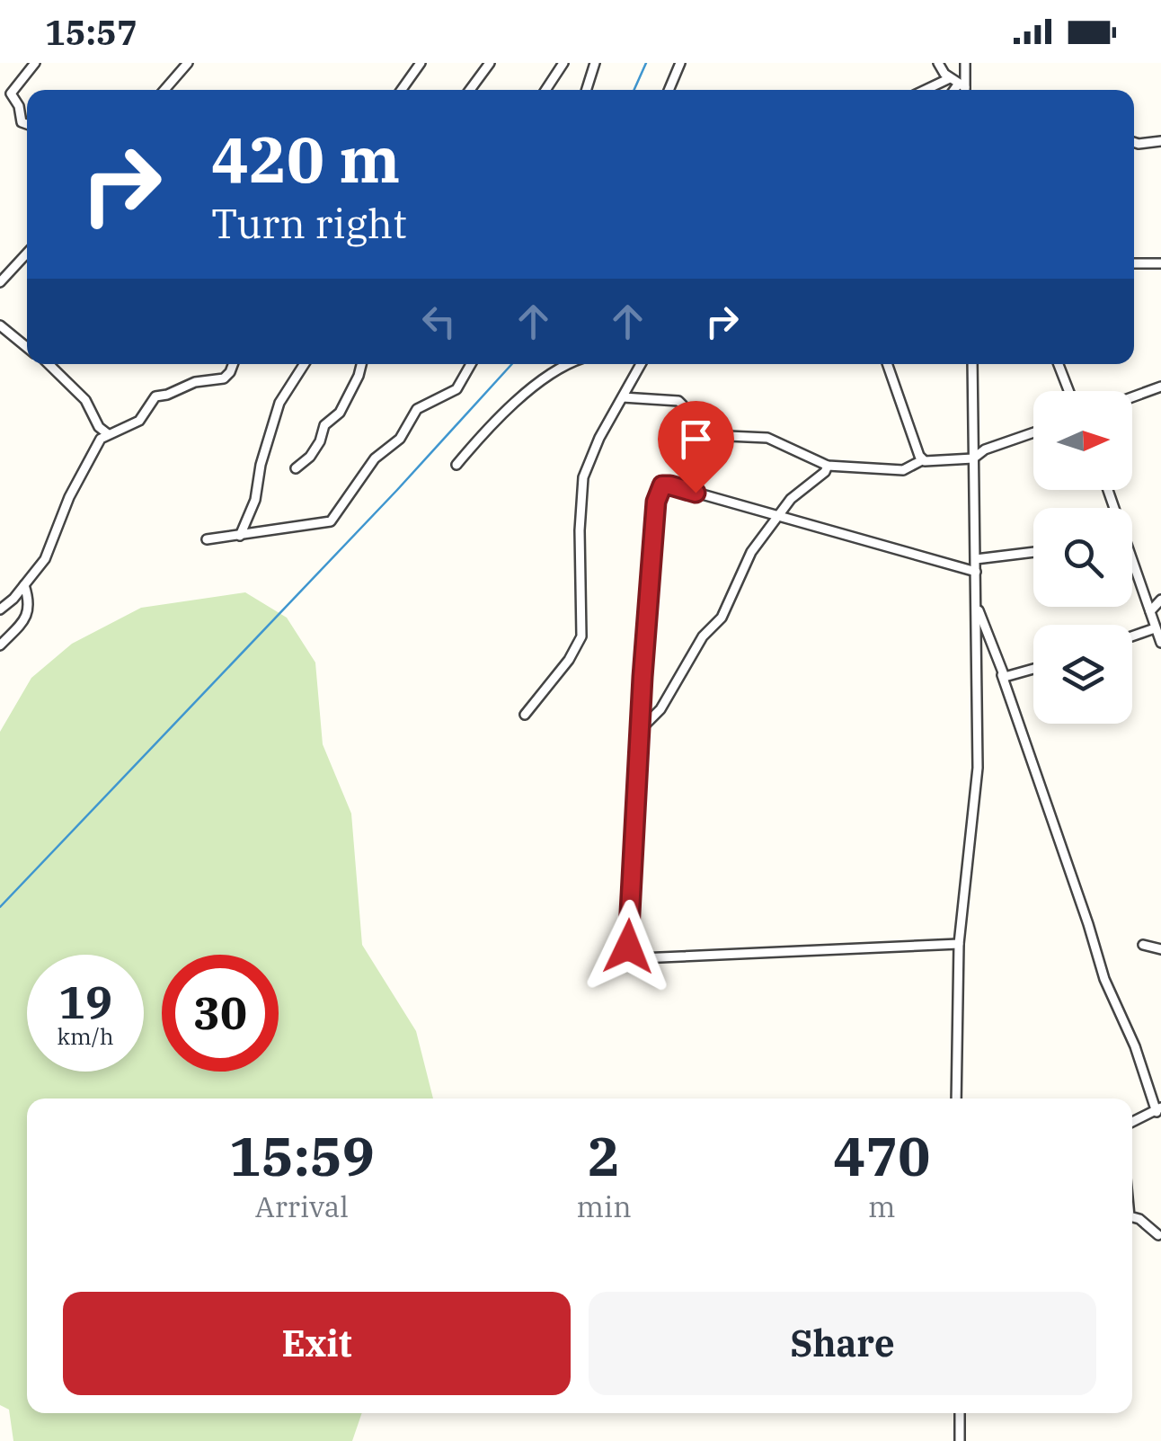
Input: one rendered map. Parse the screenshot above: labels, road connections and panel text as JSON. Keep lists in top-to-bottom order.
{
  "north": "right",
  "page": {
    "status": "15:57",
    "turn": ["420 m", "Turn right"],
    "speed": "19 km/h",
    "limit": "30",
    "eta": [
      "15:59",
      "Arrival",
      "2",
      "min",
      "470",
      "m"
    ],
    "buttons": ["Exit", "Share"]
  }
}
